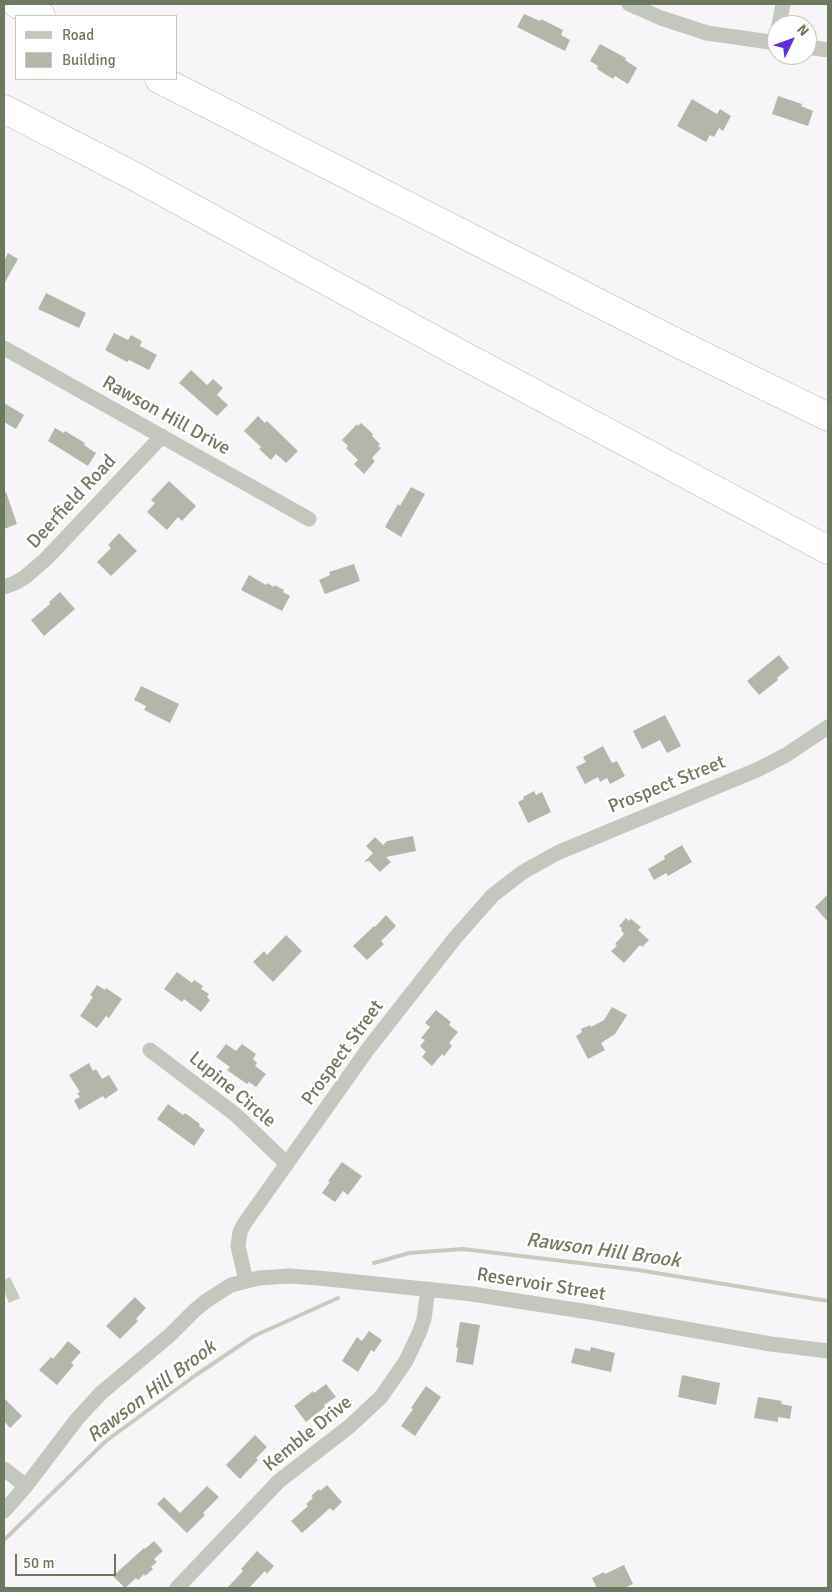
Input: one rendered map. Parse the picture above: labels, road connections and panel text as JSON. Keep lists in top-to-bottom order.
{
  "streets": {
    "street": [
      "Rawson Hill Drive",
      "Deerfield Road",
      "Prospect Street",
      "Lupine Circle",
      "Reservoir Street",
      "Kemble Drive"
    ]
  },
  "crossings": [
    ["Rawson Hill Drive", "Deerfield Road"],
    ["Prospect Street", "Lupine Circle"],
    ["Prospect Street", "Reservoir Street"],
    ["Reservoir Street", "Kemble Drive"]
  ],
  "water": ["Rawson Hill Brook"],
  "legend": ["Road", "Building"],
  "scale_bar": "50 m",
  "north": "top right"
}
